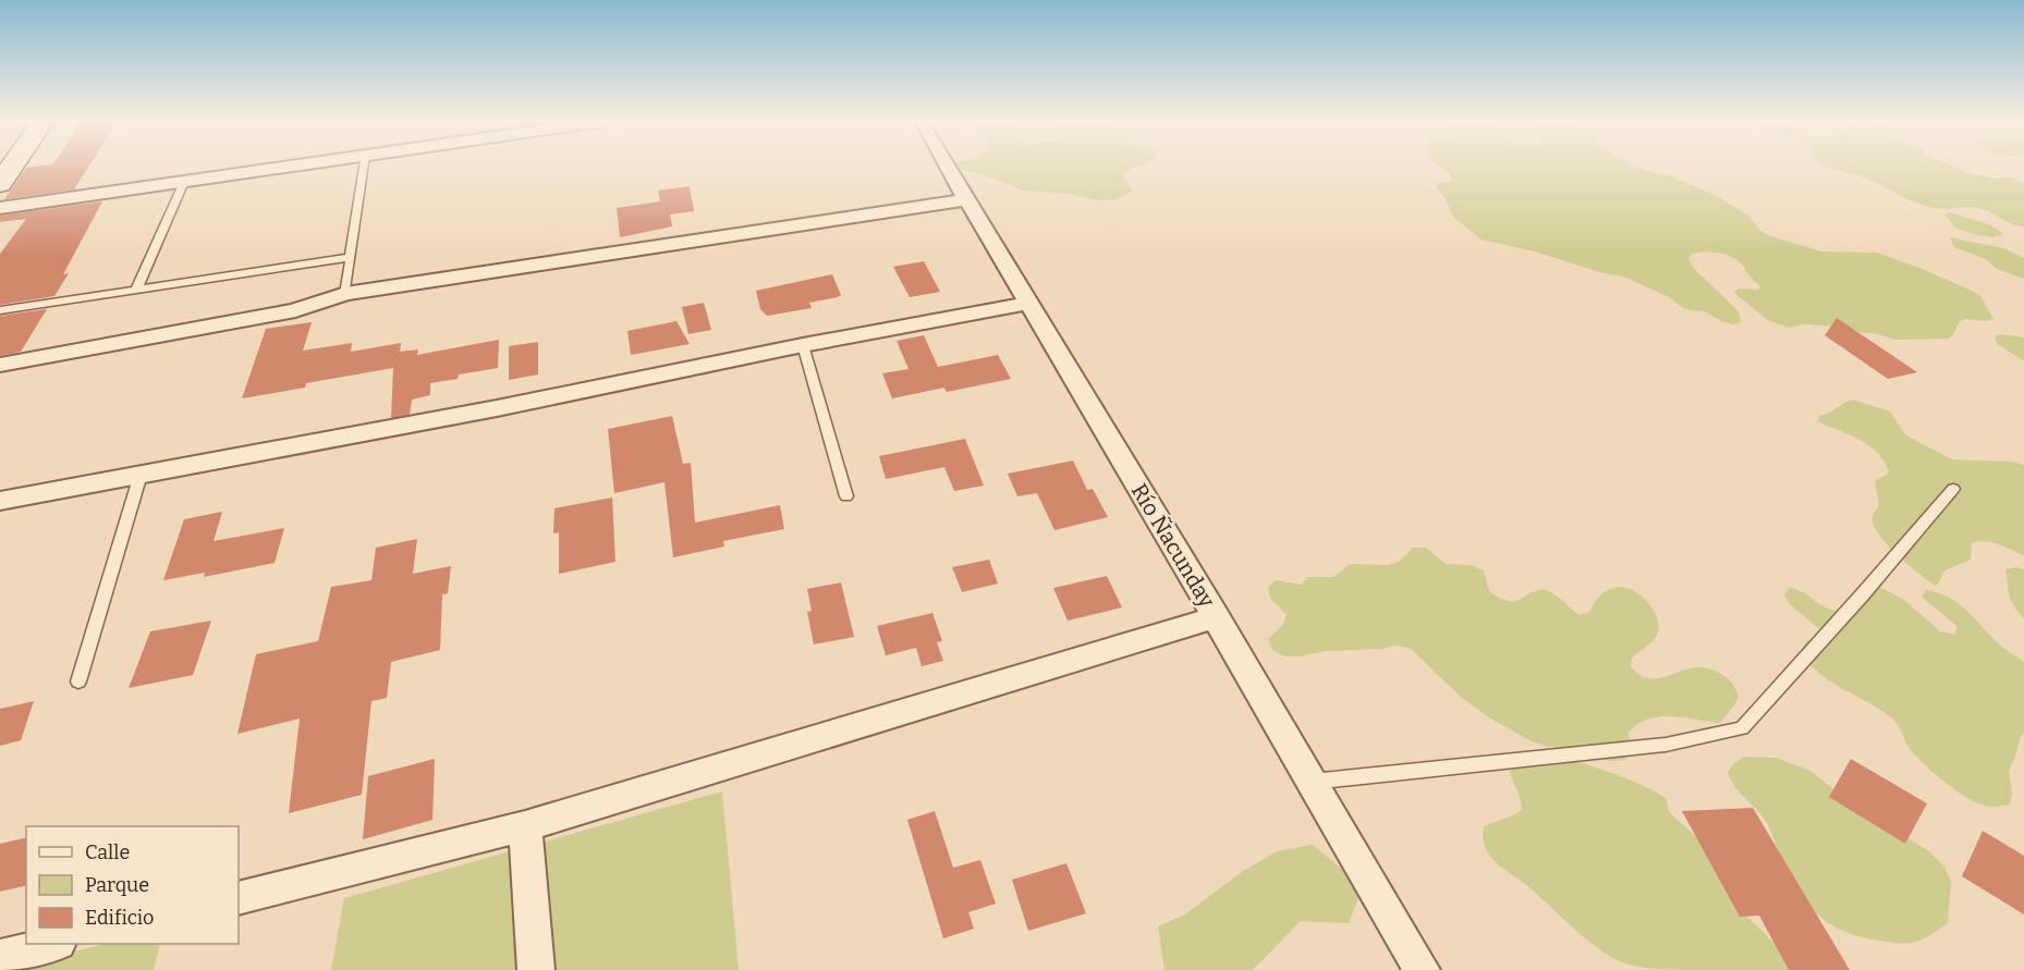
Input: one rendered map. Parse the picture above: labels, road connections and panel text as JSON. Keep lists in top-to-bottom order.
{
  "streets": {
    "street": ["Río Ñacunday"]
  },
  "legend": ["Calle", "Parque", "Edificio"]
}
